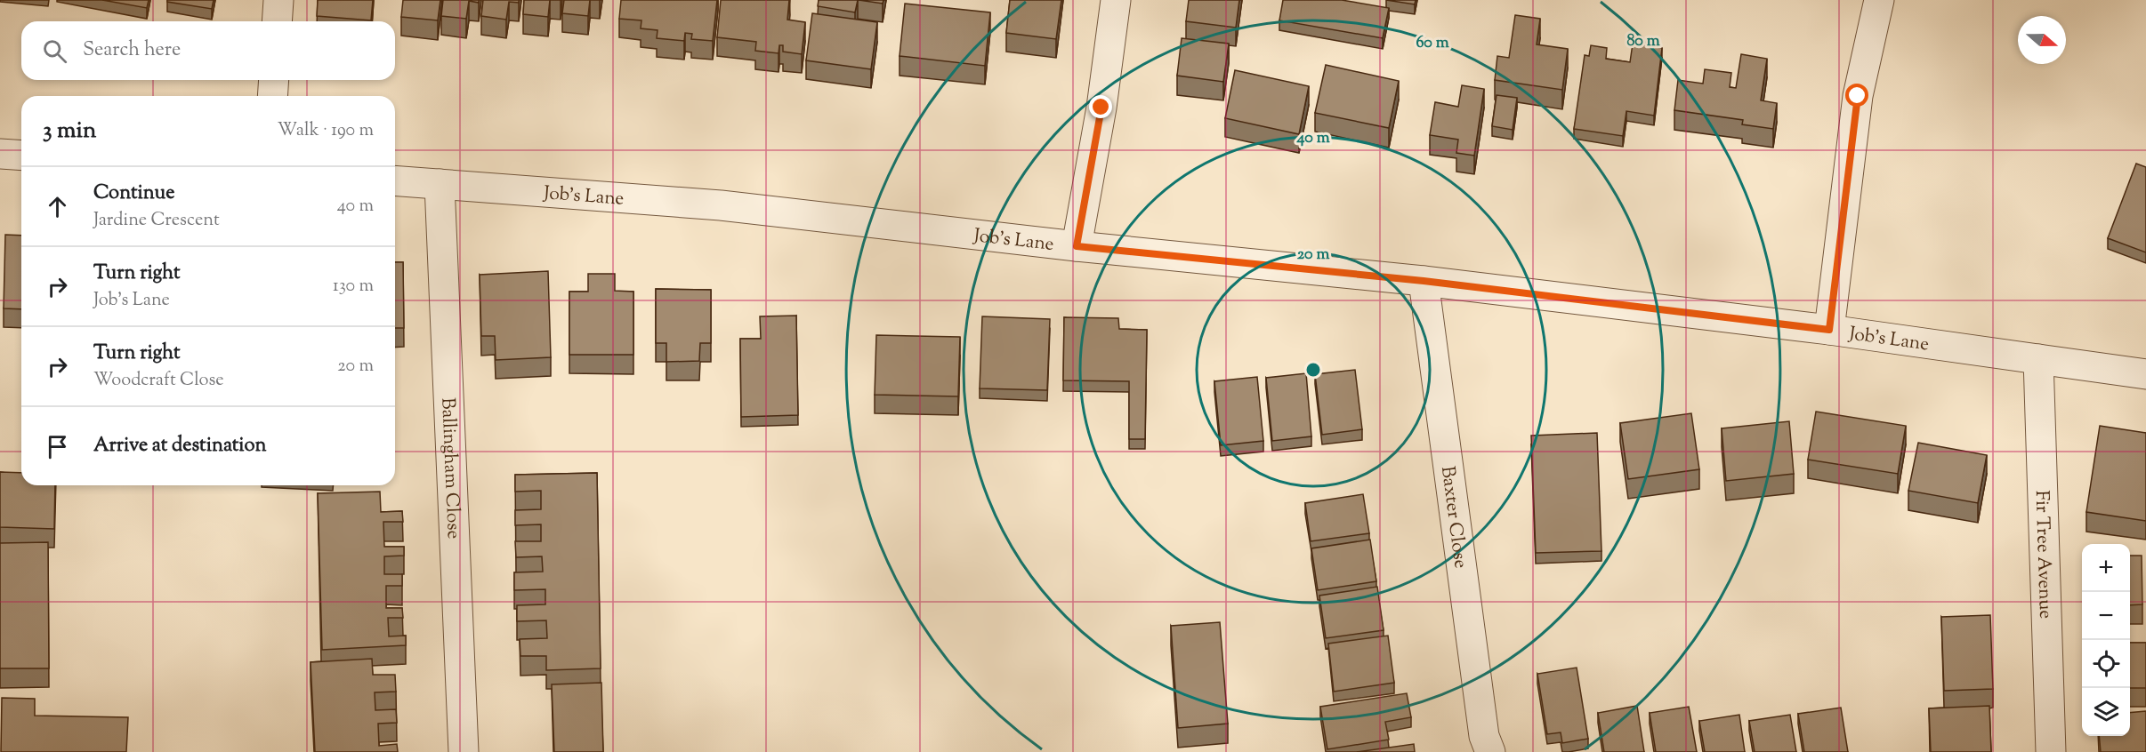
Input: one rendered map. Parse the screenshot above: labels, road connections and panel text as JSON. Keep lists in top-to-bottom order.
{
  "streets": {
    "street": [
      "Job's Lane",
      "Ballingham Close",
      "Baxter Close",
      "Fir Tree Avenue"
    ]
  },
  "crossings": [
    ["Job's Lane", "Ballingham Close"],
    ["Job's Lane", "Baxter Close"],
    ["Job's Lane", "Fir Tree Avenue"]
  ],
  "north": "right",
  "page": {
    "search": "Search here",
    "heading": ["3 min", "Walk · 190 m"],
    "list": [
      ["Continue", "Jardine Crescent", "40 m"],
      ["Turn right", "Job's Lane", "130 m"],
      ["Turn right", "Woodcraft Close", "20 m"],
      "Arrive at destination"
    ],
    "map_buttons": ["+", "−"]
  },
  "rings": [
    "80 m",
    "60 m",
    "40 m",
    "20 m"
  ]
}
